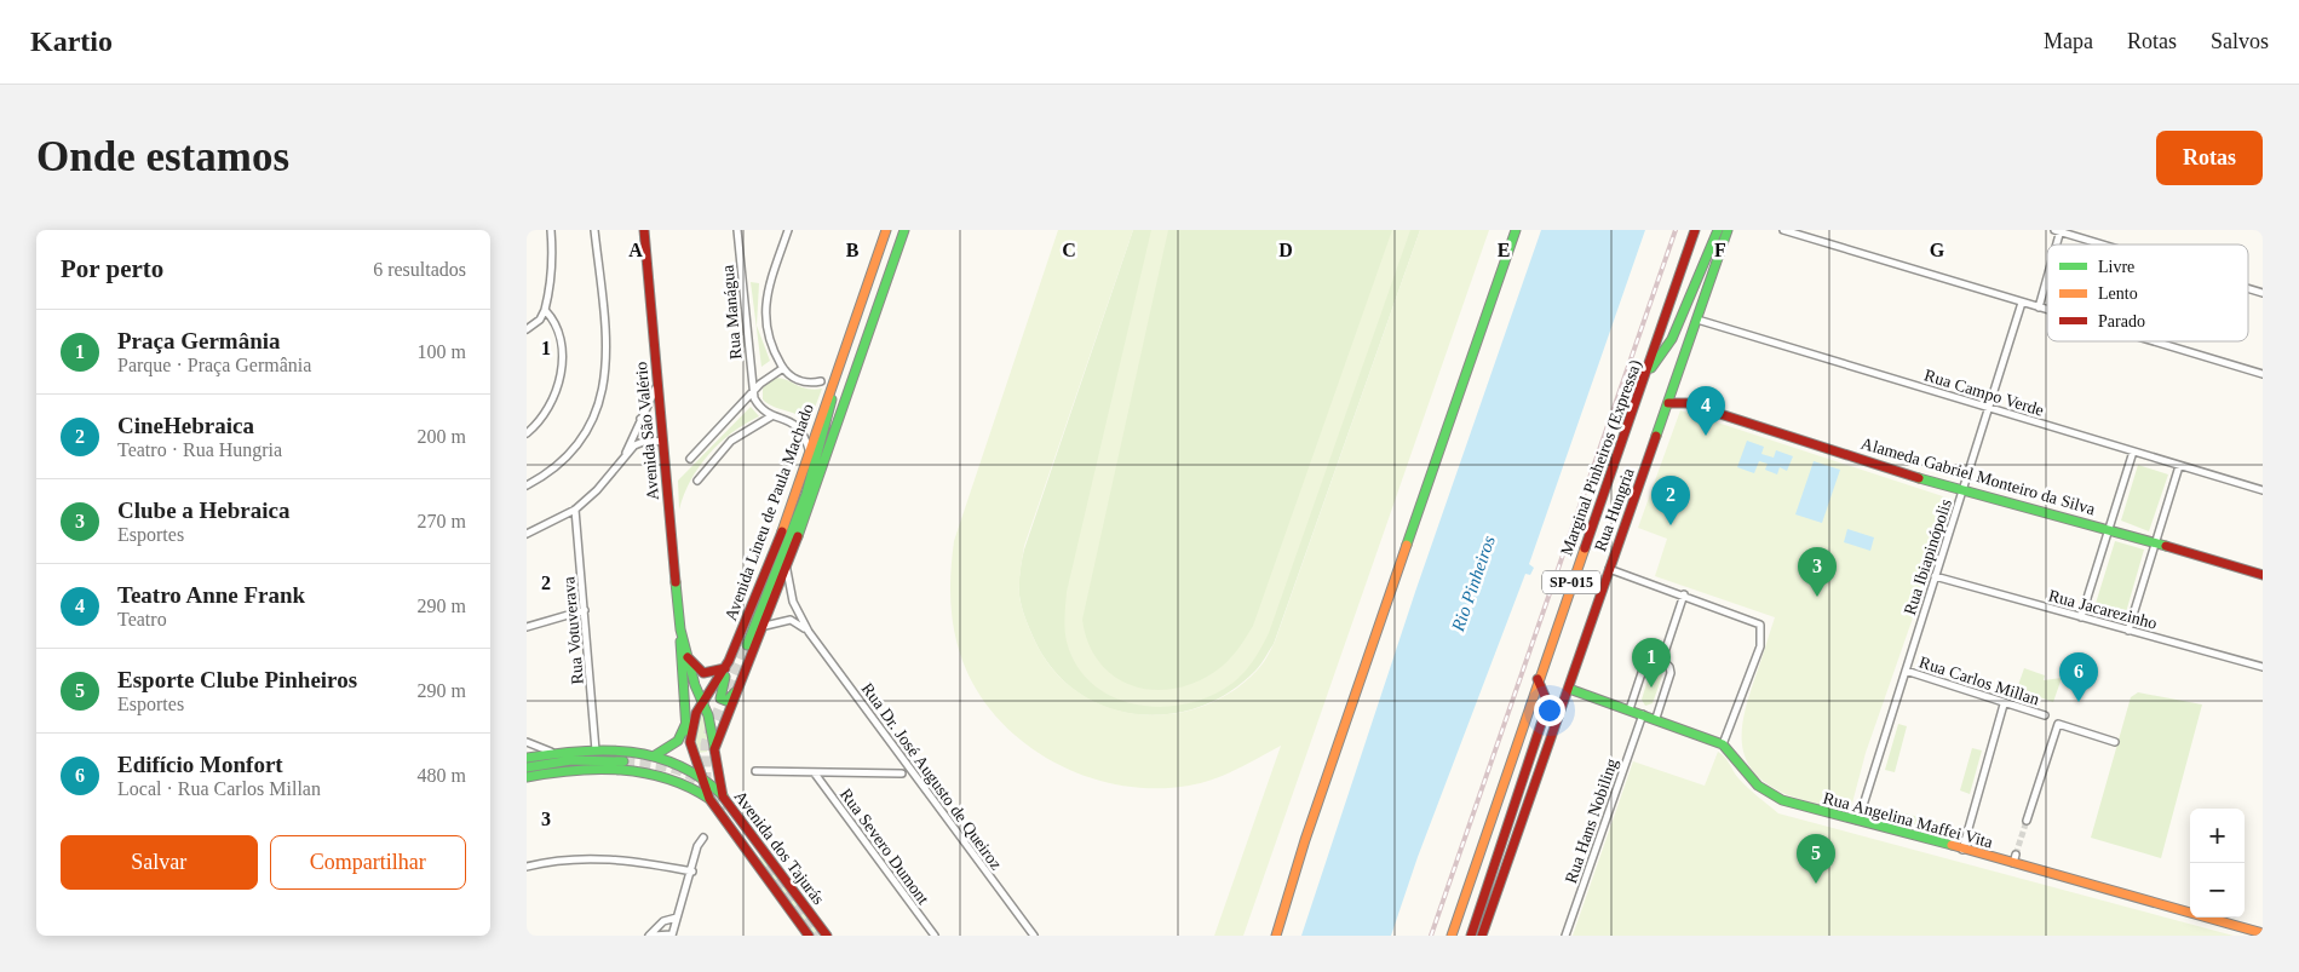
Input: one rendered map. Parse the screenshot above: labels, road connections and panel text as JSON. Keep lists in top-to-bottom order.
{
  "streets": {
    "main road": [
      "Avenida São Valério",
      "Marginal Pinheiros (Expressa)",
      "Alameda Gabriel Monteiro da Silva",
      "Rua Hungria",
      "Avenida Lineu de Paula Machado",
      "SP-015",
      "Rua Angelina Maffei Vita",
      "Avenida dos Tajurás"
    ],
    "street": [
      "Rua Manágua",
      "Rua Campo Verde",
      "Rua Ibiapinópolis",
      "Rua Jacarezinho",
      "Rua Votuverava",
      "Rua Carlos Millan",
      "Rua Dr. José Augusto de Queiroz",
      "Rua Hans Nobiling",
      "Rua Severo Dumont"
    ]
  },
  "crossings": [
    ["Rua Campo Verde", "Rua Hungria"],
    ["Rua Campo Verde", "Rua Ibiapinópolis"],
    ["Avenida São Valério", "Avenida Lineu de Paula Machado"],
    ["Alameda Gabriel Monteiro da Silva", "Rua Hungria"],
    ["Alameda Gabriel Monteiro da Silva", "Rua Ibiapinópolis"],
    ["Rua Hungria", "Rua Angelina Maffei Vita"],
    ["Avenida Lineu de Paula Machado", "Rua Dr. José Augusto de Queiroz"],
    ["Avenida Lineu de Paula Machado", "Avenida dos Tajurás"],
    ["Rua Ibiapinópolis", "Rua Jacarezinho"],
    ["Rua Ibiapinópolis", "Rua Carlos Millan"],
    ["Rua Ibiapinópolis", "Rua Angelina Maffei Vita"],
    ["Rua Angelina Maffei Vita", "Rua Hans Nobiling"]
  ],
  "water": ["Rio Pinheiros"],
  "legend": ["Livre", "Lento", "Parado"],
  "page": {
    "header": "Kartio",
    "nav": ["Mapa", "Rotas", "Salvos"],
    "buttons": [
      "Rotas",
      ["Salvar", "Compartilhar"]
    ],
    "title": "Onde estamos",
    "heading": ["Por perto", "6 resultados"],
    "list": [
      {
        "mark": "1",
        "name": "Praça Germânia",
        "note": "Parque · Praça Germânia",
        "value": "100 m"
      },
      {
        "mark": "2",
        "name": "CineHebraica",
        "note": "Teatro · Rua Hungria",
        "value": "200 m"
      },
      {
        "mark": "3",
        "name": "Clube a Hebraica",
        "note": "Esportes",
        "value": "270 m"
      },
      {
        "mark": "4",
        "name": "Teatro Anne Frank",
        "note": "Teatro",
        "value": "290 m"
      },
      {
        "mark": "5",
        "name": "Esporte Clube Pinheiros",
        "note": "Esportes",
        "value": "290 m"
      },
      {
        "mark": "6",
        "name": "Edifício Monfort",
        "note": "Local · Rua Carlos Millan",
        "value": "480 m"
      }
    ],
    "pins": [
      "4",
      "2",
      "3",
      "1",
      "6",
      "5"
    ],
    "map_buttons": ["+", "−"]
  },
  "grid": {
    "columns": [
      "A",
      "B",
      "C",
      "D",
      "E",
      "F",
      "G"
    ],
    "rows": ["1", "2", "3"]
  }
}
